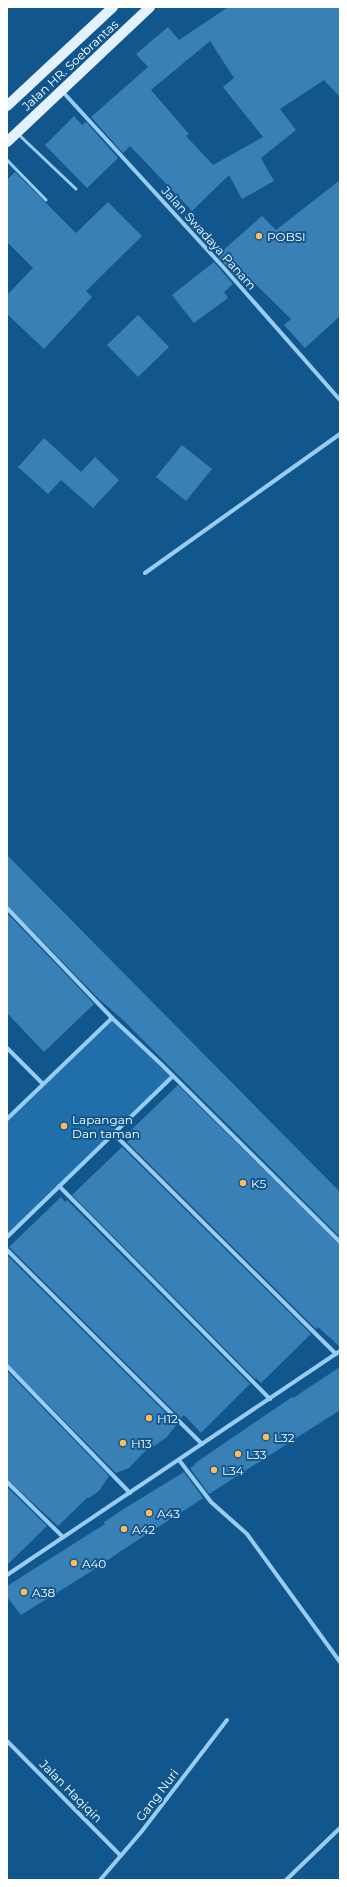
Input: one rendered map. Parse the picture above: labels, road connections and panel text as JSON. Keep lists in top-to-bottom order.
{
  "streets": {
    "main road": ["Jalan HR. Soebrantas"],
    "street": ["Jalan Swadaya Panam", "Jalan Haqiqin", "Gang Nuri"]
  },
  "crossings": [
    ["Jalan HR. Soebrantas", "Jalan Swadaya Panam"],
    ["Jalan Haqiqin", "Gang Nuri"]
  ],
  "places": [
    "POBSI",
    "Lapangan Dan taman",
    "K5",
    "H12",
    "L32",
    "H13",
    "L33",
    "L34",
    "A43",
    "A42",
    "A40",
    "A38"
  ]
}
